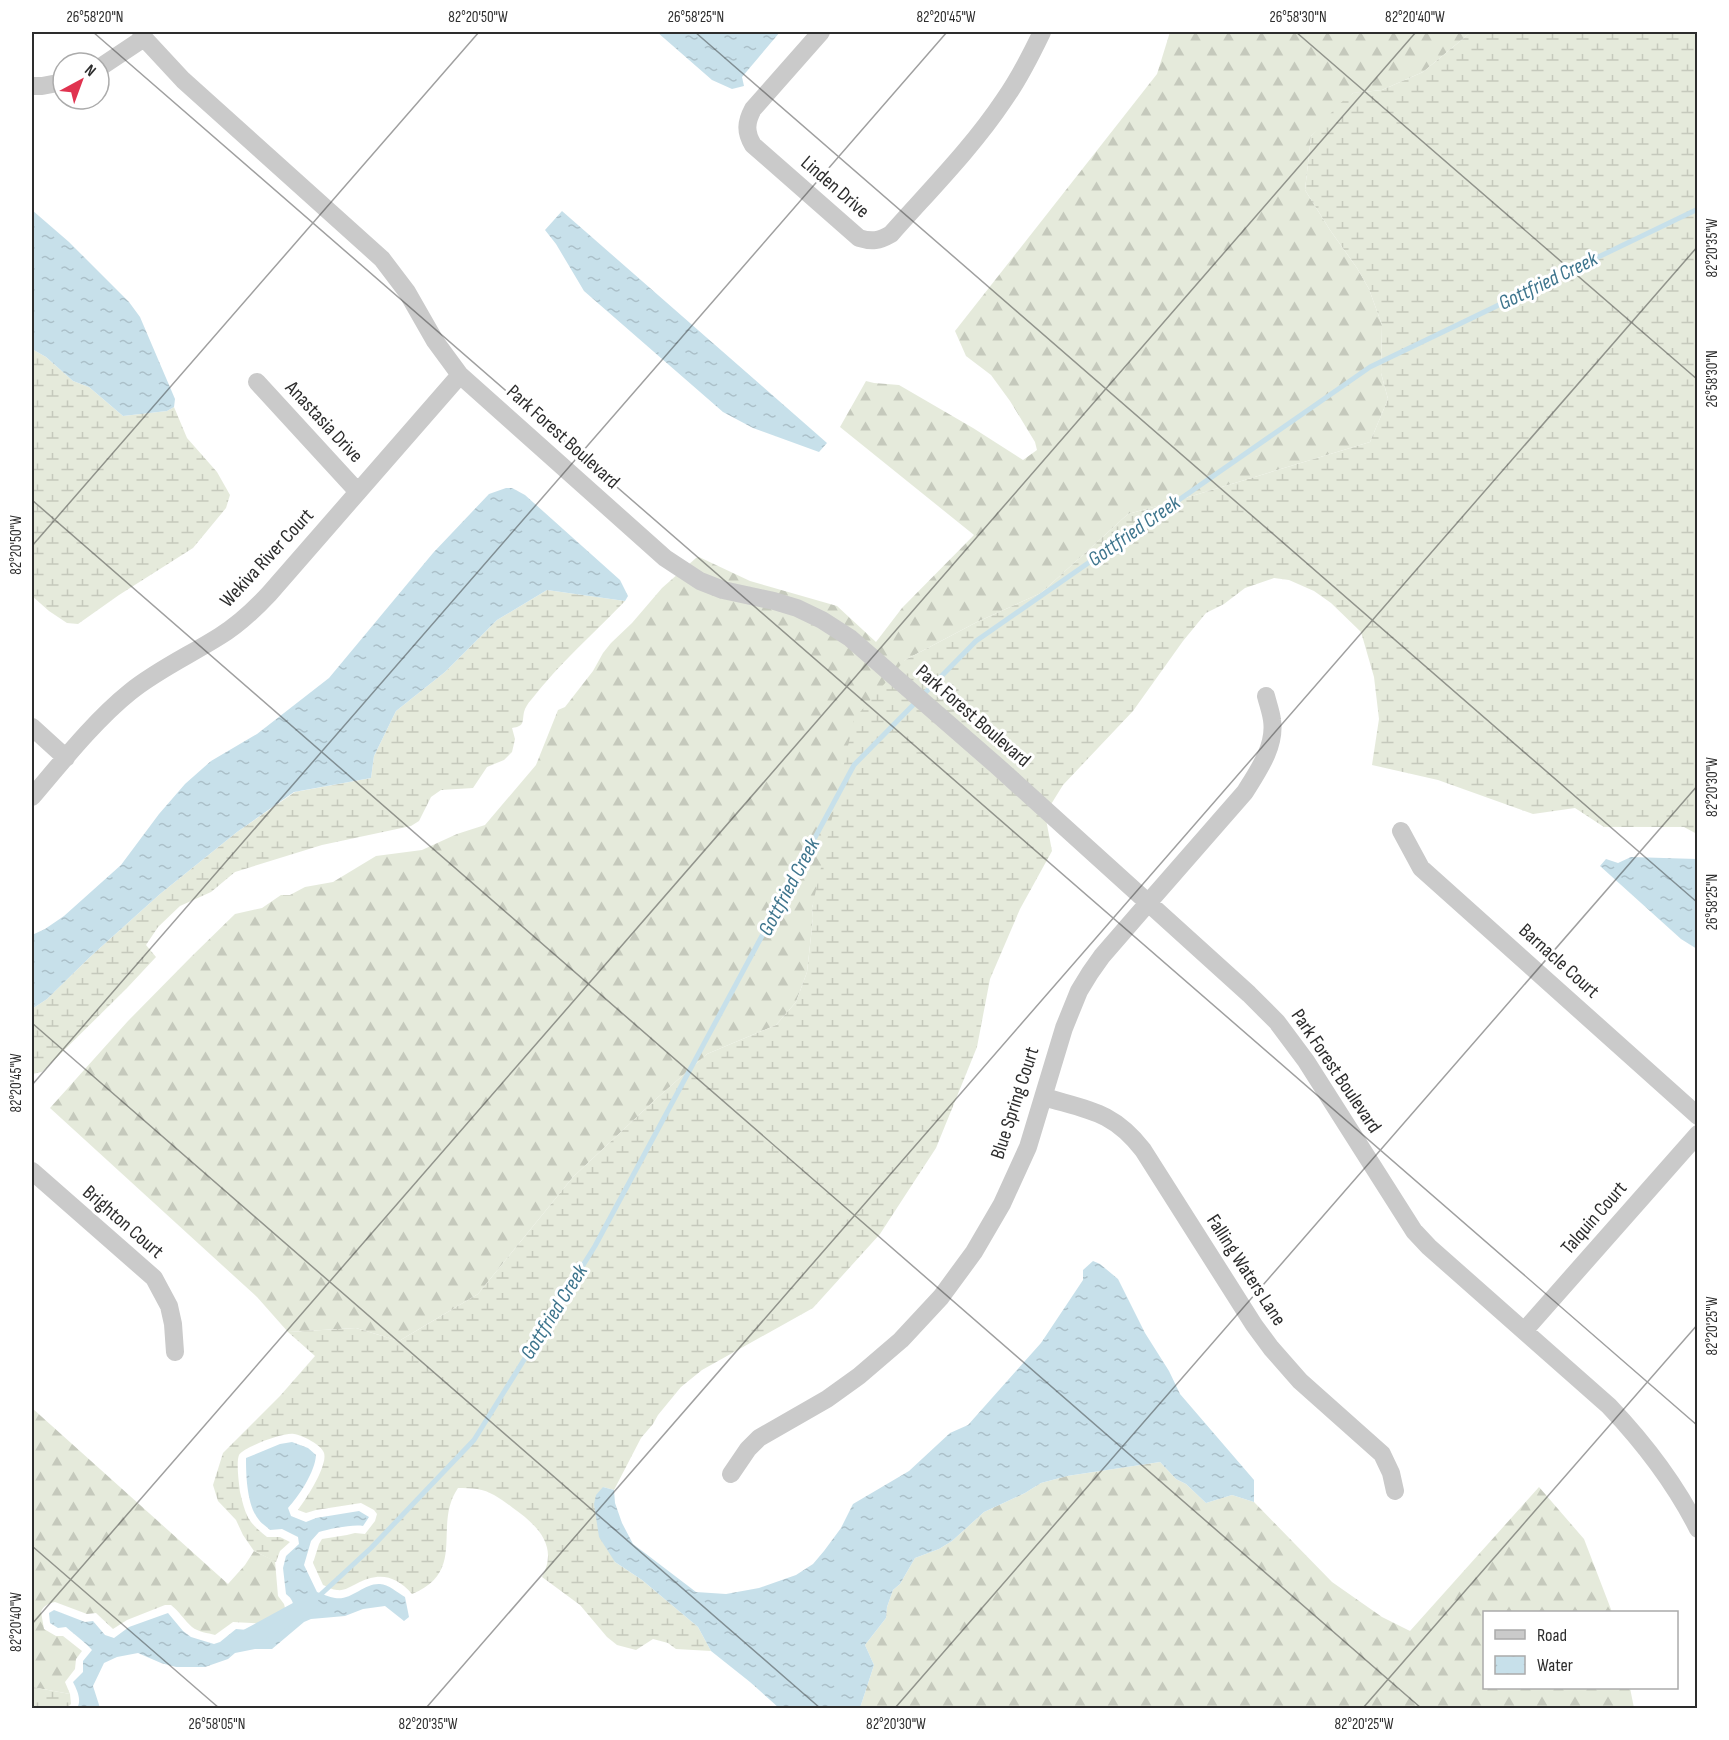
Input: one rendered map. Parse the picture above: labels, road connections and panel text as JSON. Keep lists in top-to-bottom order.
{
  "streets": {
    "street": [
      "Linden Drive",
      "Anastasia Drive",
      "Park Forest Boulevard",
      "Wekiva River Court",
      "Barnacle Court",
      "Blue Spring Court",
      "Talquin Court",
      "Brighton Court",
      "Falling Waters Lane"
    ]
  },
  "crossings": [
    ["Anastasia Drive", "Wekiva River Court"],
    ["Park Forest Boulevard", "Wekiva River Court"],
    ["Park Forest Boulevard", "Blue Spring Court"],
    ["Park Forest Boulevard", "Talquin Court"],
    ["Blue Spring Court", "Falling Waters Lane"]
  ],
  "water": ["Gottfried Creek"],
  "legend": ["Road", "Water"],
  "north": "top right",
  "coordinates": [
    "26°58'20\"N",
    "82°20'50\"W",
    "26°58'25\"N",
    "82°20'45\"W",
    "26°58'30\"N",
    "82°20'40\"W",
    "82°20'35\"W",
    "82°20'30\"W",
    "82°20'25\"W",
    "26°58'05\"N"
  ]
}
